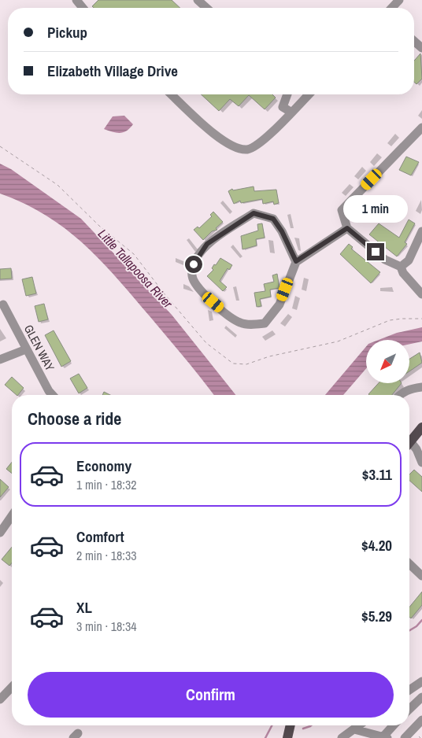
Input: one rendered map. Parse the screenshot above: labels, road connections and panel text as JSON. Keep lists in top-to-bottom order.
{
  "streets": {
    "street": ["GLEN WAY"]
  },
  "water": ["Little Tallapoosa River"],
  "north": "bottom left",
  "page": {
    "banner": ["Pickup", "Elizabeth Village Drive"],
    "bubble": "1 min",
    "heading": "Choose a ride",
    "list": [
      {
        "name": "Economy",
        "note": "1 min · 18:32",
        "value": "$3.11"
      },
      {
        "name": "Comfort",
        "note": "2 min · 18:33",
        "value": "$4.20"
      },
      {
        "name": "XL",
        "note": "3 min · 18:34",
        "value": "$5.29"
      }
    ],
    "buttons": "Confirm"
  }
}
